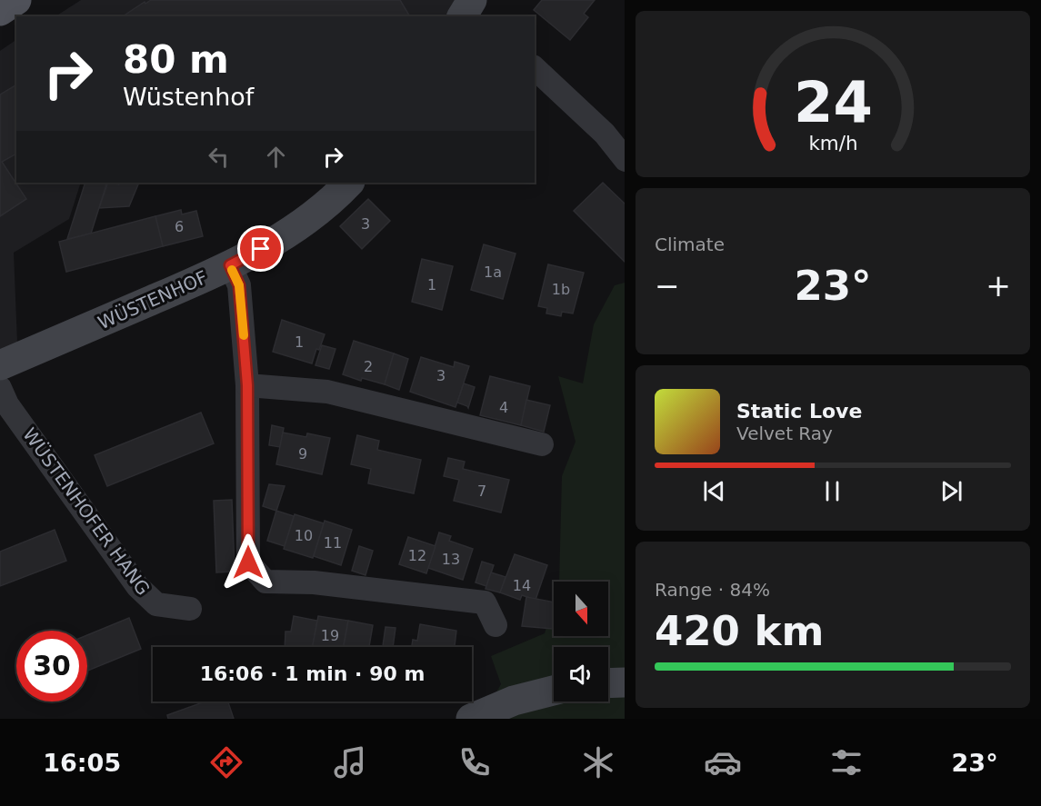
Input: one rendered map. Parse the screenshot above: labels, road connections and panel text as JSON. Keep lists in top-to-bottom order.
{
  "streets": {
    "main road": ["WÜSTENHOF"],
    "street": ["WÜSTENHOFER HANG"]
  },
  "house_numbers": [
    "3",
    "6",
    "1a",
    "1",
    "1b",
    "1",
    "2",
    "3",
    "4",
    "9",
    "7",
    "10",
    "11",
    "12",
    "13",
    "14",
    "19"
  ],
  "north": "bottom",
  "page": {
    "turn": ["80 m", "Wüstenhof"],
    "tile": [
      "Climate",
      ["Range · 84%", "420 km"]
    ],
    "heat": ["−", "23°", "+"],
    "song": ["Static Love", "Velvet Ray"],
    "limit": "30",
    "trip": "16:06 · 1 min · 90 m",
    "tabs": ["16:05", "23°"],
    "gauge": ["24", "km/h"]
  }
}
